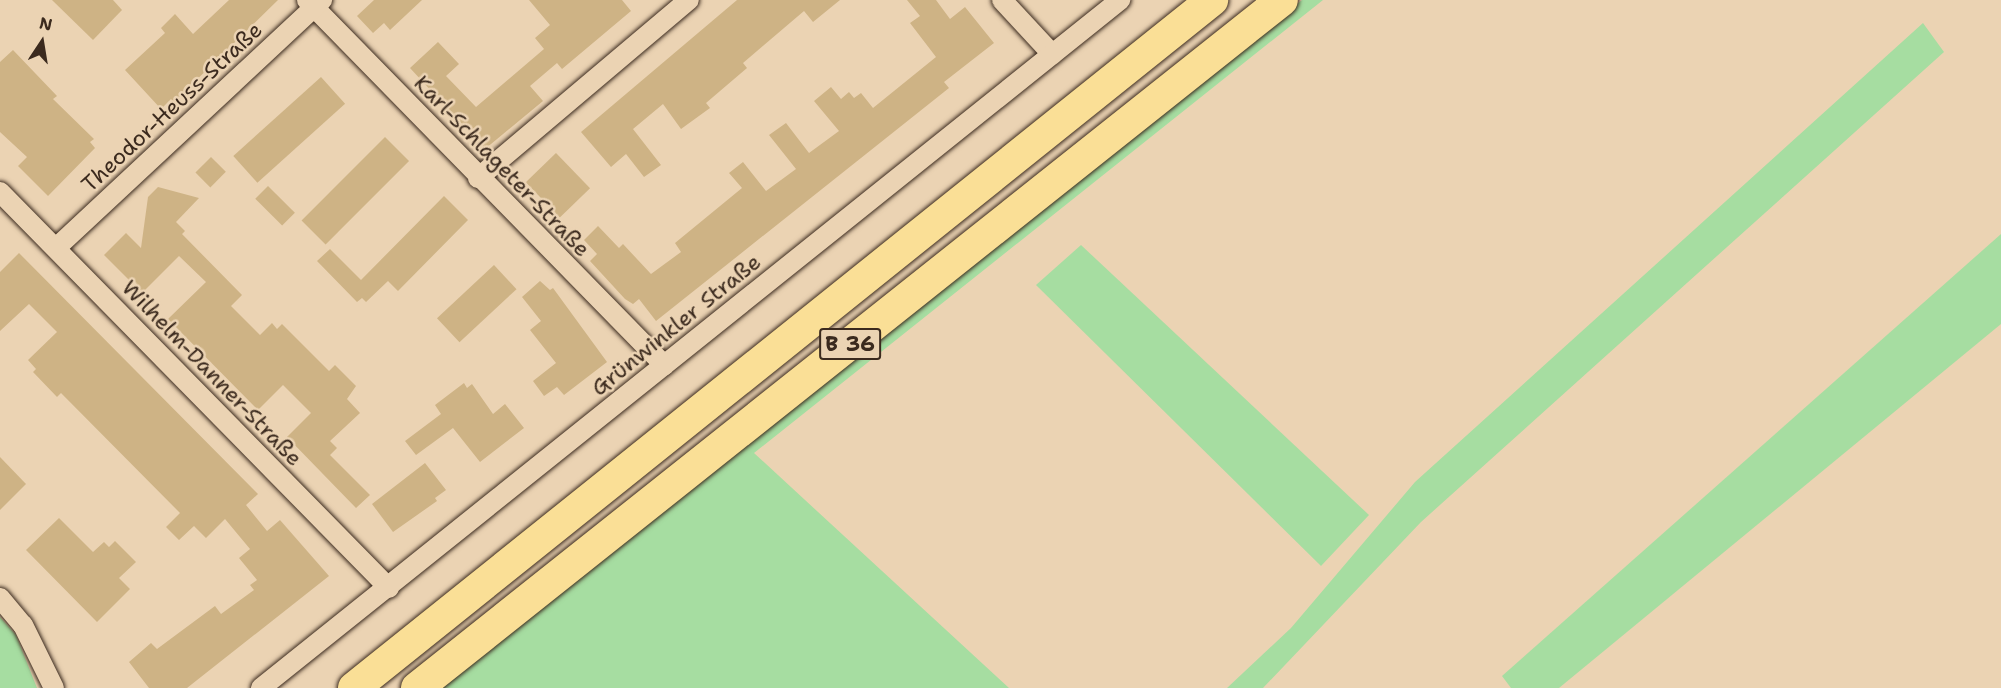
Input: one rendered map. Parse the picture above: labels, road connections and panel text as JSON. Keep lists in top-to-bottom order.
{
  "streets": {
    "main road": ["B 36"],
    "street": [
      "Theodor-Heuss-Straße",
      "Karl-Schlageter-Straße",
      "Grünwinkler Straße",
      "Wilhelm-Danner-Straße"
    ]
  },
  "crossings": [
    ["Theodor-Heuss-Straße", "Karl-Schlageter-Straße"],
    ["Theodor-Heuss-Straße", "Wilhelm-Danner-Straße"],
    ["Karl-Schlageter-Straße", "Grünwinkler Straße"],
    ["Grünwinkler Straße", "Wilhelm-Danner-Straße"]
  ],
  "north": "top"
}
